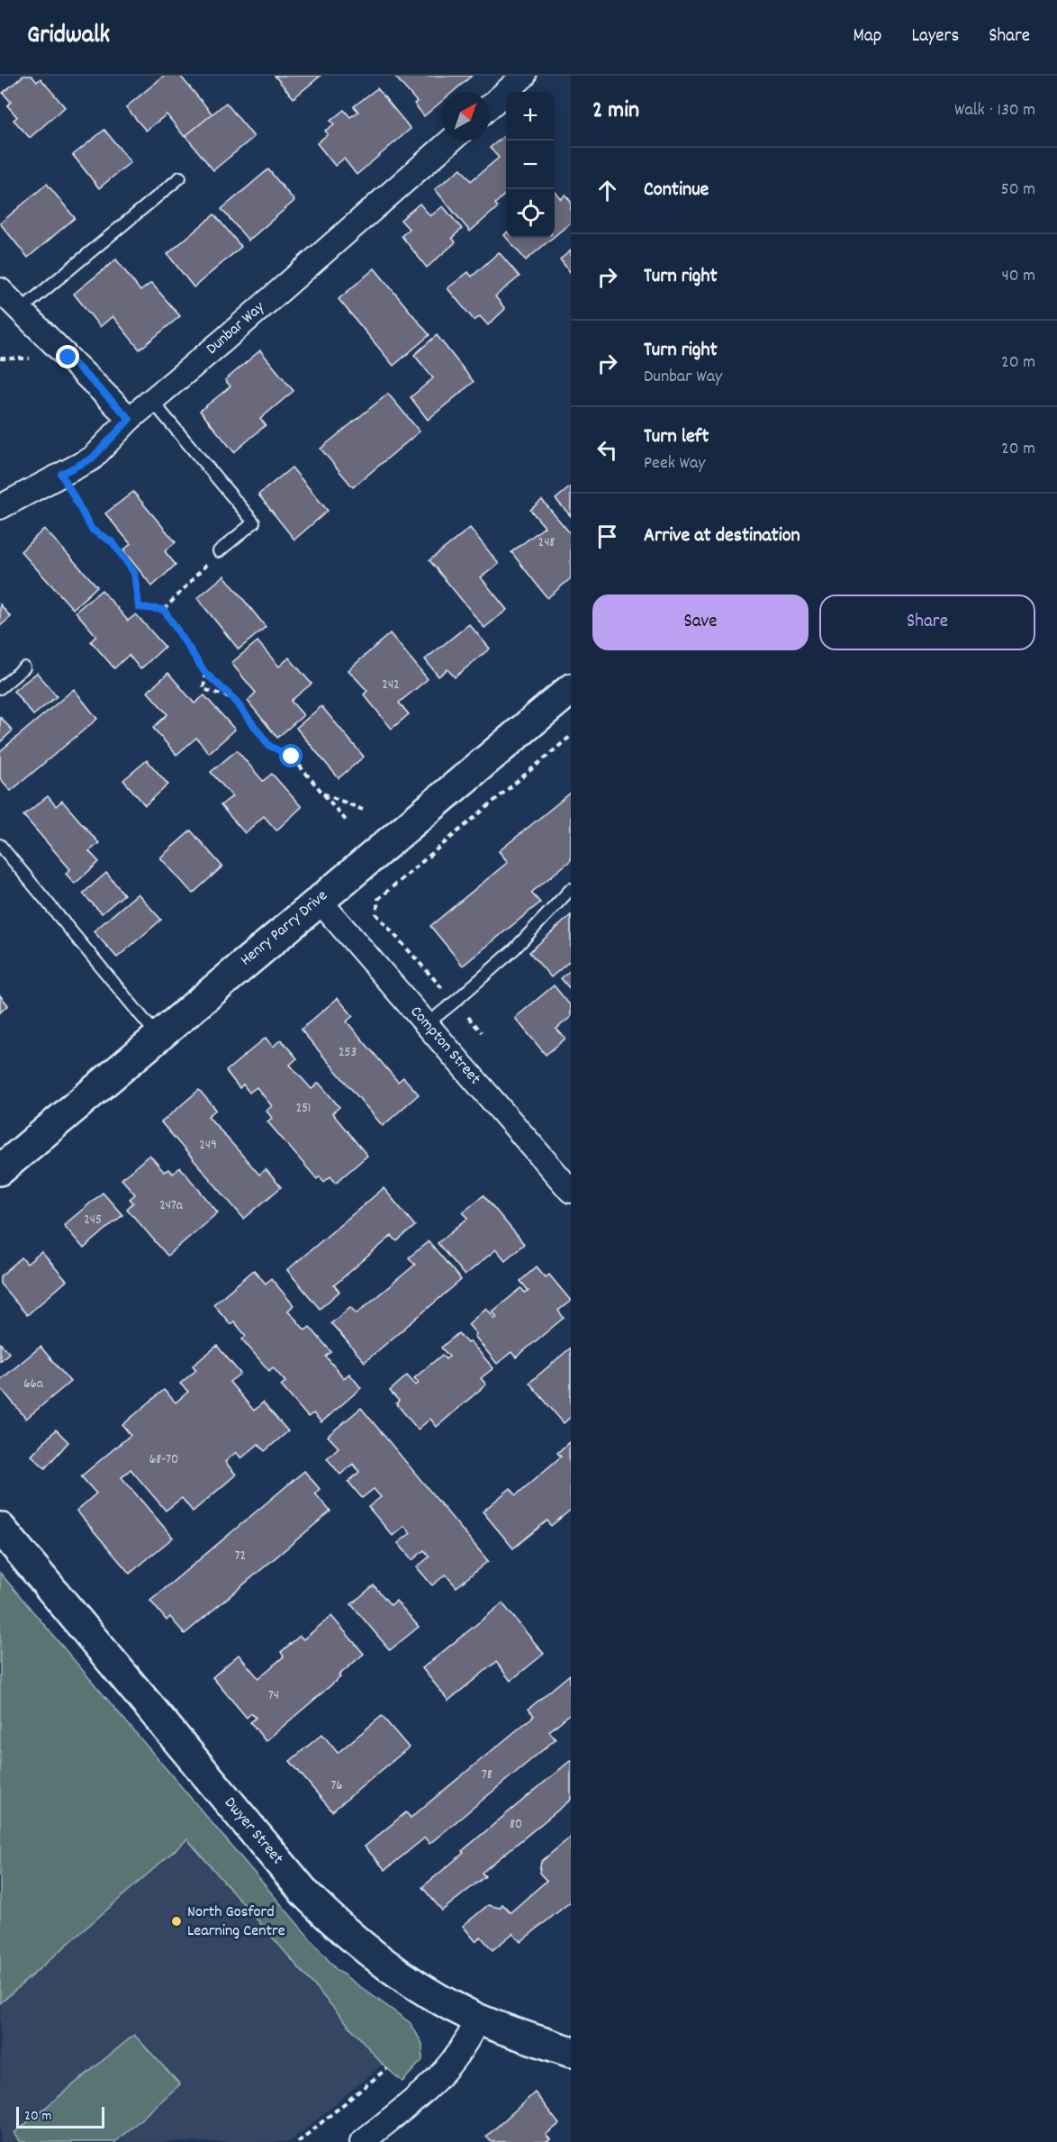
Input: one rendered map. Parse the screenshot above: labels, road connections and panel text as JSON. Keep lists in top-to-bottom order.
{
  "streets": {
    "street": [
      "Dunbar Way",
      "Henry Parry Drive",
      "Compton Street",
      "Dwyer Street"
    ]
  },
  "crossings": [
    ["Henry Parry Drive", "Compton Street"]
  ],
  "places": ["North Gosford Learning Centre"],
  "house_numbers": [
    "248",
    "242",
    "253",
    "251",
    "249",
    "247a",
    "245",
    "66a",
    "68-70",
    "72",
    "74",
    "78",
    "76",
    "80"
  ],
  "scale_bar": "20 m",
  "north": "top right",
  "page": {
    "header": "Gridwalk",
    "nav": ["Map", "Layers", "Share"],
    "heading": ["2 min", "Walk · 130 m"],
    "map_buttons": ["+", "−"],
    "list": [
      ["Continue", "50 m"],
      ["Turn right", "40 m"],
      ["Turn right", "Dunbar Way", "20 m"],
      ["Turn left", "Peek Way", "20 m"],
      "Arrive at destination"
    ],
    "buttons": ["Save", "Share"],
    "scale": "20 m"
  }
}
